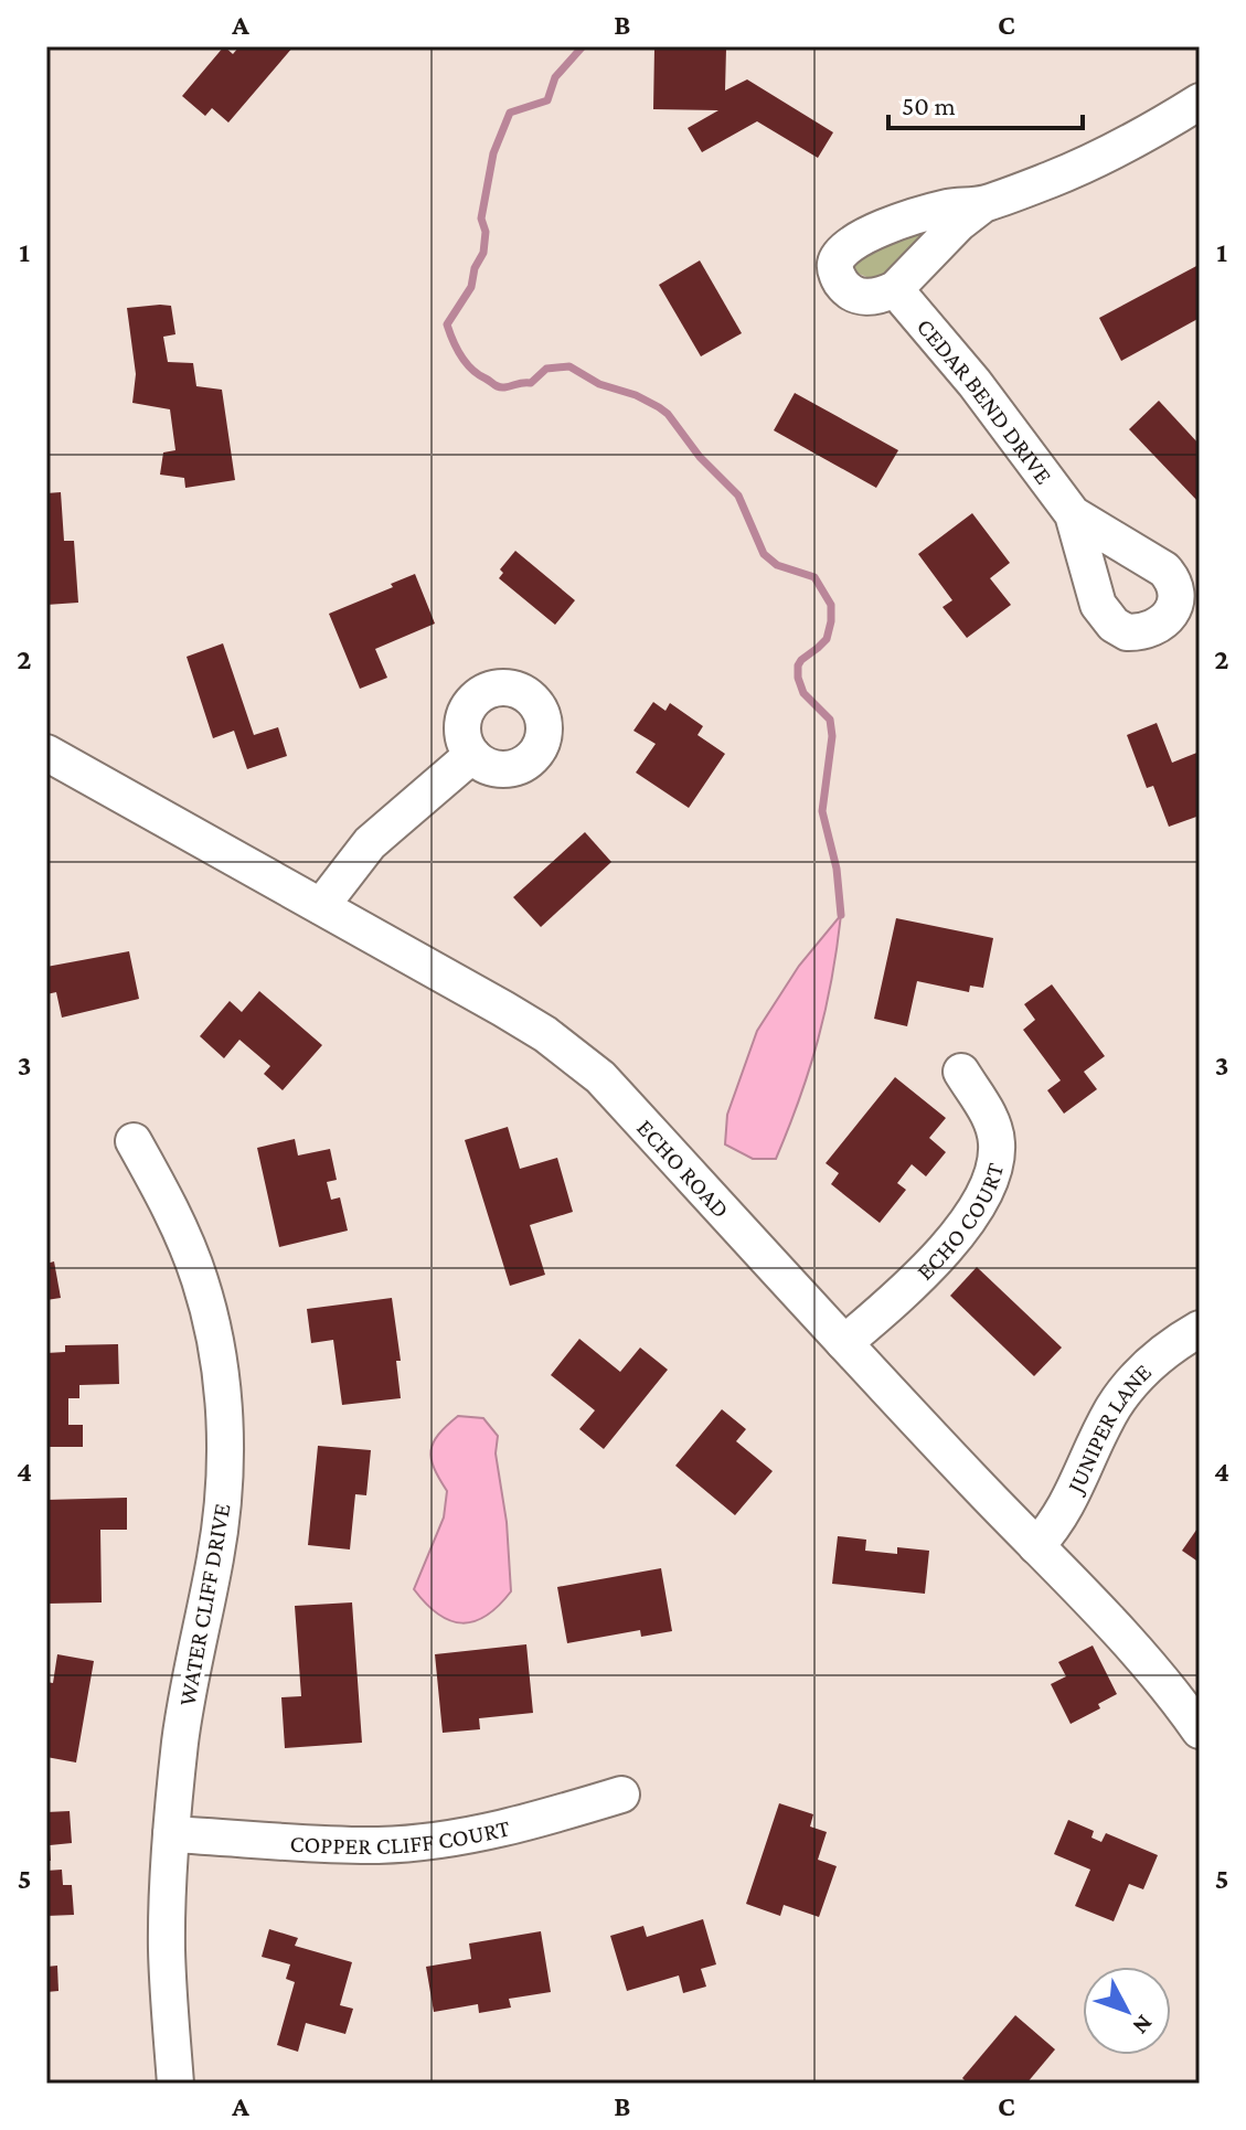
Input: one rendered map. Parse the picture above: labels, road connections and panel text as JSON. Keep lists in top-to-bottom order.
{
  "streets": {
    "street": [
      "CEDAR BEND DRIVE",
      "ECHO ROAD",
      "ECHO COURT",
      "JUNIPER LANE",
      "WATER CLIFF DRIVE",
      "COPPER CLIFF COURT"
    ]
  },
  "crossings": [
    ["ECHO ROAD", "ECHO COURT"],
    ["ECHO ROAD", "JUNIPER LANE"],
    ["WATER CLIFF DRIVE", "COPPER CLIFF COURT"]
  ],
  "scale_bar": "50 m",
  "north": "bottom right",
  "grid": {
    "columns": ["A", "B", "C"],
    "rows": [
      "1",
      "2",
      "3",
      "4",
      "5"
    ]
  }
}
